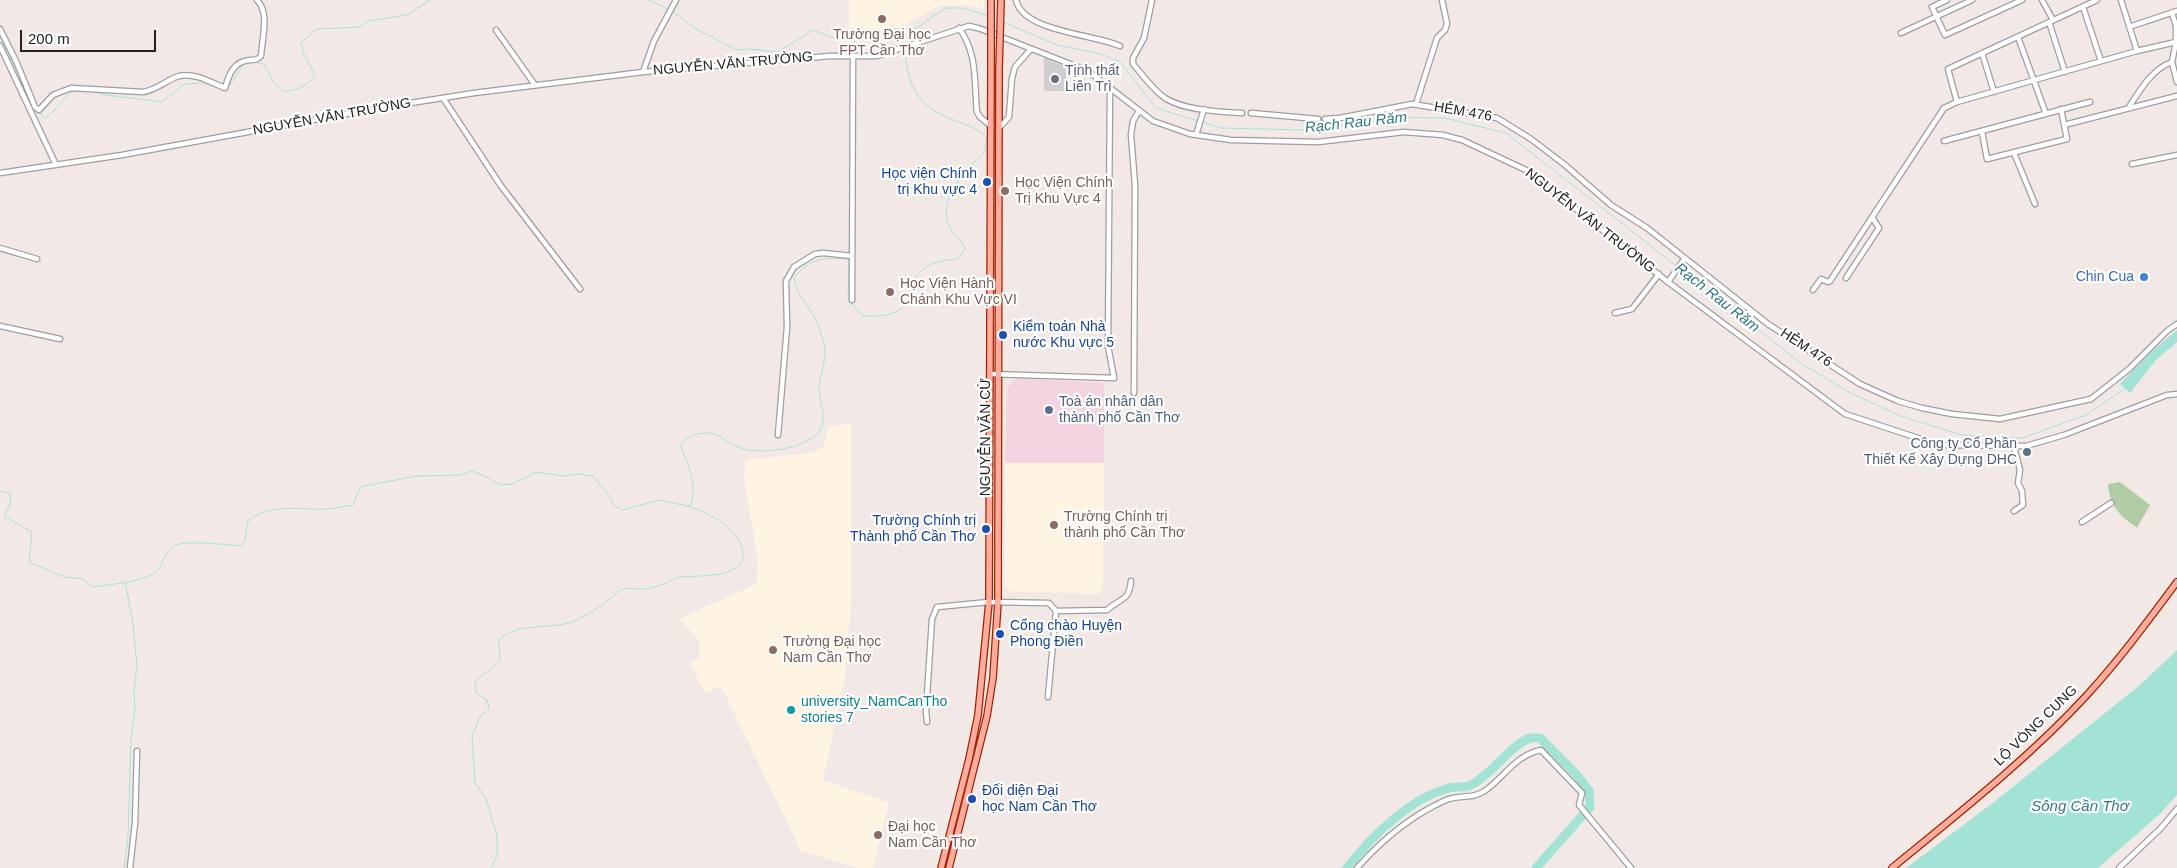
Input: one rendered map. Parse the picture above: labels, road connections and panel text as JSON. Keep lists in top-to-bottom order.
{
  "streets": {
    "main road": ["NGUYỄN VĂN CỪ", "LỘ VÒNG CUNG"],
    "street": ["NGUYỄN VĂN TRƯỜNG", "HẺM 476"]
  },
  "water": ["Rạch Rau Răm", "Sông Cần Thơ"],
  "places": [
    "Trường Đại học FPT Cần Thơ",
    "Tịnh thất Liên Trì",
    "Học viện Chính trị Khu vực 4",
    "Học Viện Chính Trị Khu Vực 4",
    "Chin Cua",
    "Học Viện Hành Chánh Khu Vực VI",
    "Kiểm toán Nhà nước Khu vực 5",
    "Toà án nhân dân thành phố Cần Thơ",
    "Công ty Cổ Phần Thiết Kế Xây Dựng DHC",
    "Trường Chính trị thành phố Cần Thơ",
    "Trường Chính trị Thành phố Cần Thơ",
    "Cổng chào Huyện Phong Điền",
    "Trường Đại học Nam Cần Thơ",
    "university_NamCanTho stories 7",
    "Đối diện Đại học Nam Cần Thơ",
    "Đại học Nam Cần Thơ"
  ],
  "scale_bar": "200 m"
}
